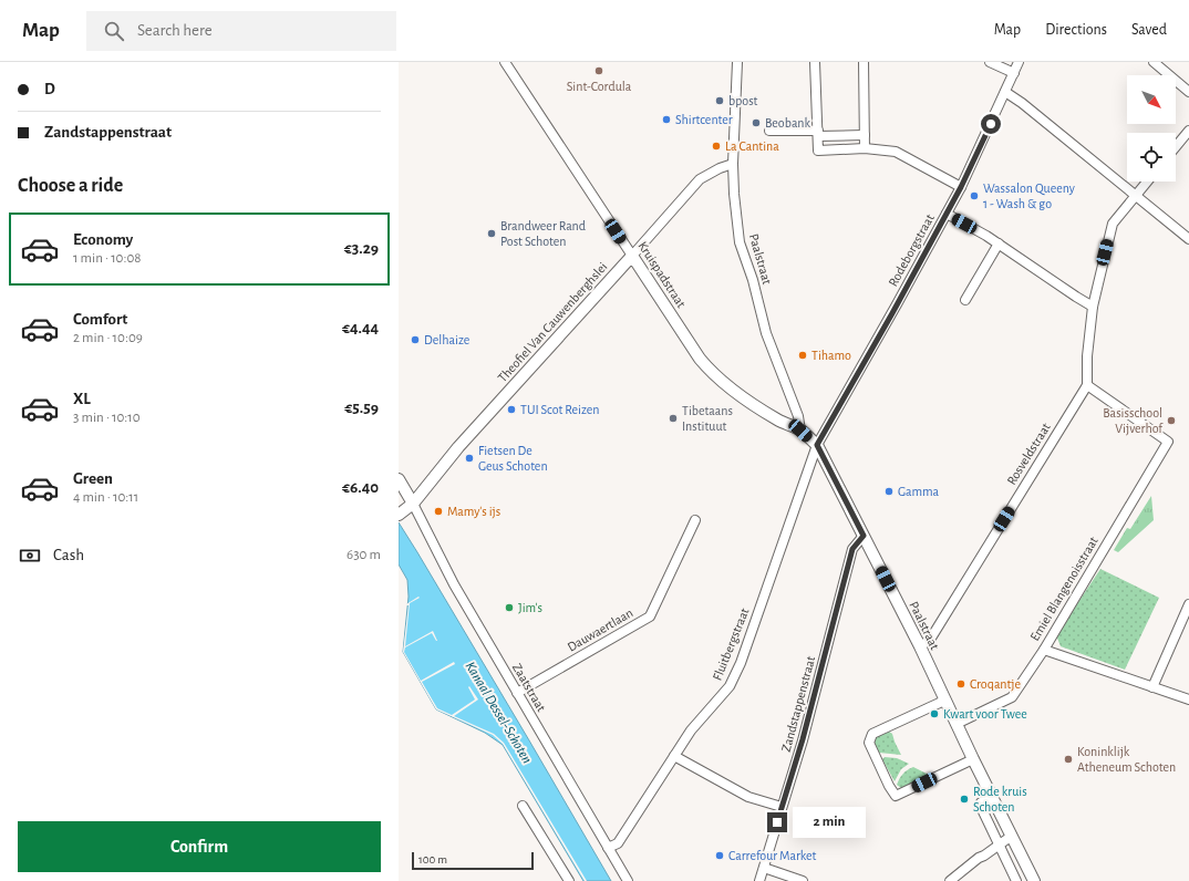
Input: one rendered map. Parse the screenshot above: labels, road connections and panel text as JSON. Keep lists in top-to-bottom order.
{
  "streets": {
    "street": [
      "Rodeborgstraat",
      "Paalstraat",
      "Kruispadstraat",
      "Theofiel Van Cauwenberghslei",
      "Rosveldstraat",
      "Emiel Blangenoisstraat",
      "Dauwaertlaan",
      "Fluitbergstraat",
      "Zaatstraat",
      "Zandstappenstraat"
    ]
  },
  "crossings": [
    ["Rodeborgstraat", "Paalstraat"],
    ["Rodeborgstraat", "Kruispadstraat"],
    ["Rodeborgstraat", "Fluitbergstraat"],
    ["Paalstraat", "Kruispadstraat"],
    ["Paalstraat", "Theofiel Van Cauwenberghslei"],
    ["Paalstraat", "Rosveldstraat"],
    ["Paalstraat", "Emiel Blangenoisstraat"],
    ["Paalstraat", "Fluitbergstraat"],
    ["Paalstraat", "Zandstappenstraat"],
    ["Kruispadstraat", "Theofiel Van Cauwenberghslei"],
    ["Kruispadstraat", "Fluitbergstraat"],
    ["Theofiel Van Cauwenberghslei", "Zaatstraat"],
    ["Rosveldstraat", "Emiel Blangenoisstraat"],
    ["Dauwaertlaan", "Zaatstraat"],
    ["Fluitbergstraat", "Zaatstraat"]
  ],
  "water": ["Kanaal Dessel-Schoten"],
  "places": [
    "Sint-Cordula",
    "bpost",
    "Shirtcenter",
    "Beobank",
    "La Cantina",
    "Wassalon Queeny 1 - Wash & go",
    "Brandweer Rand Post Schoten",
    "Delhaize",
    "Tihamo",
    "TUI Scot Reizen",
    "Tibetaans Instituut",
    "Basisschool Vijverhof",
    "Fietsen De Geus Schoten",
    "Gamma",
    "Mamy's ijs",
    "Jim's",
    "Croqantje",
    "Kwart voor Twee",
    "Koninklijk Atheneum Schoten",
    "Rode kruis Schoten",
    "Carrefour Market"
  ],
  "scale_bar": "100 m",
  "north": "bottom right",
  "page": {
    "header": "Map",
    "search": "Search here",
    "nav": ["Map", "Directions", "Saved"],
    "banner": ["D", "Zandstappenstraat"],
    "heading": "Choose a ride",
    "list": [
      {
        "name": "Economy",
        "note": "1 min · 10:08",
        "value": "€3.29"
      },
      {
        "name": "Comfort",
        "note": "2 min · 10:09",
        "value": "€4.44"
      },
      {
        "name": "XL",
        "note": "3 min · 10:10",
        "value": "€5.59"
      },
      {
        "name": "Green",
        "note": "4 min · 10:11",
        "value": "€6.40"
      }
    ],
    "pay": ["Cash", "630 m"],
    "bubble": "2 min",
    "buttons": "Confirm",
    "scale": "100 m"
  }
}
